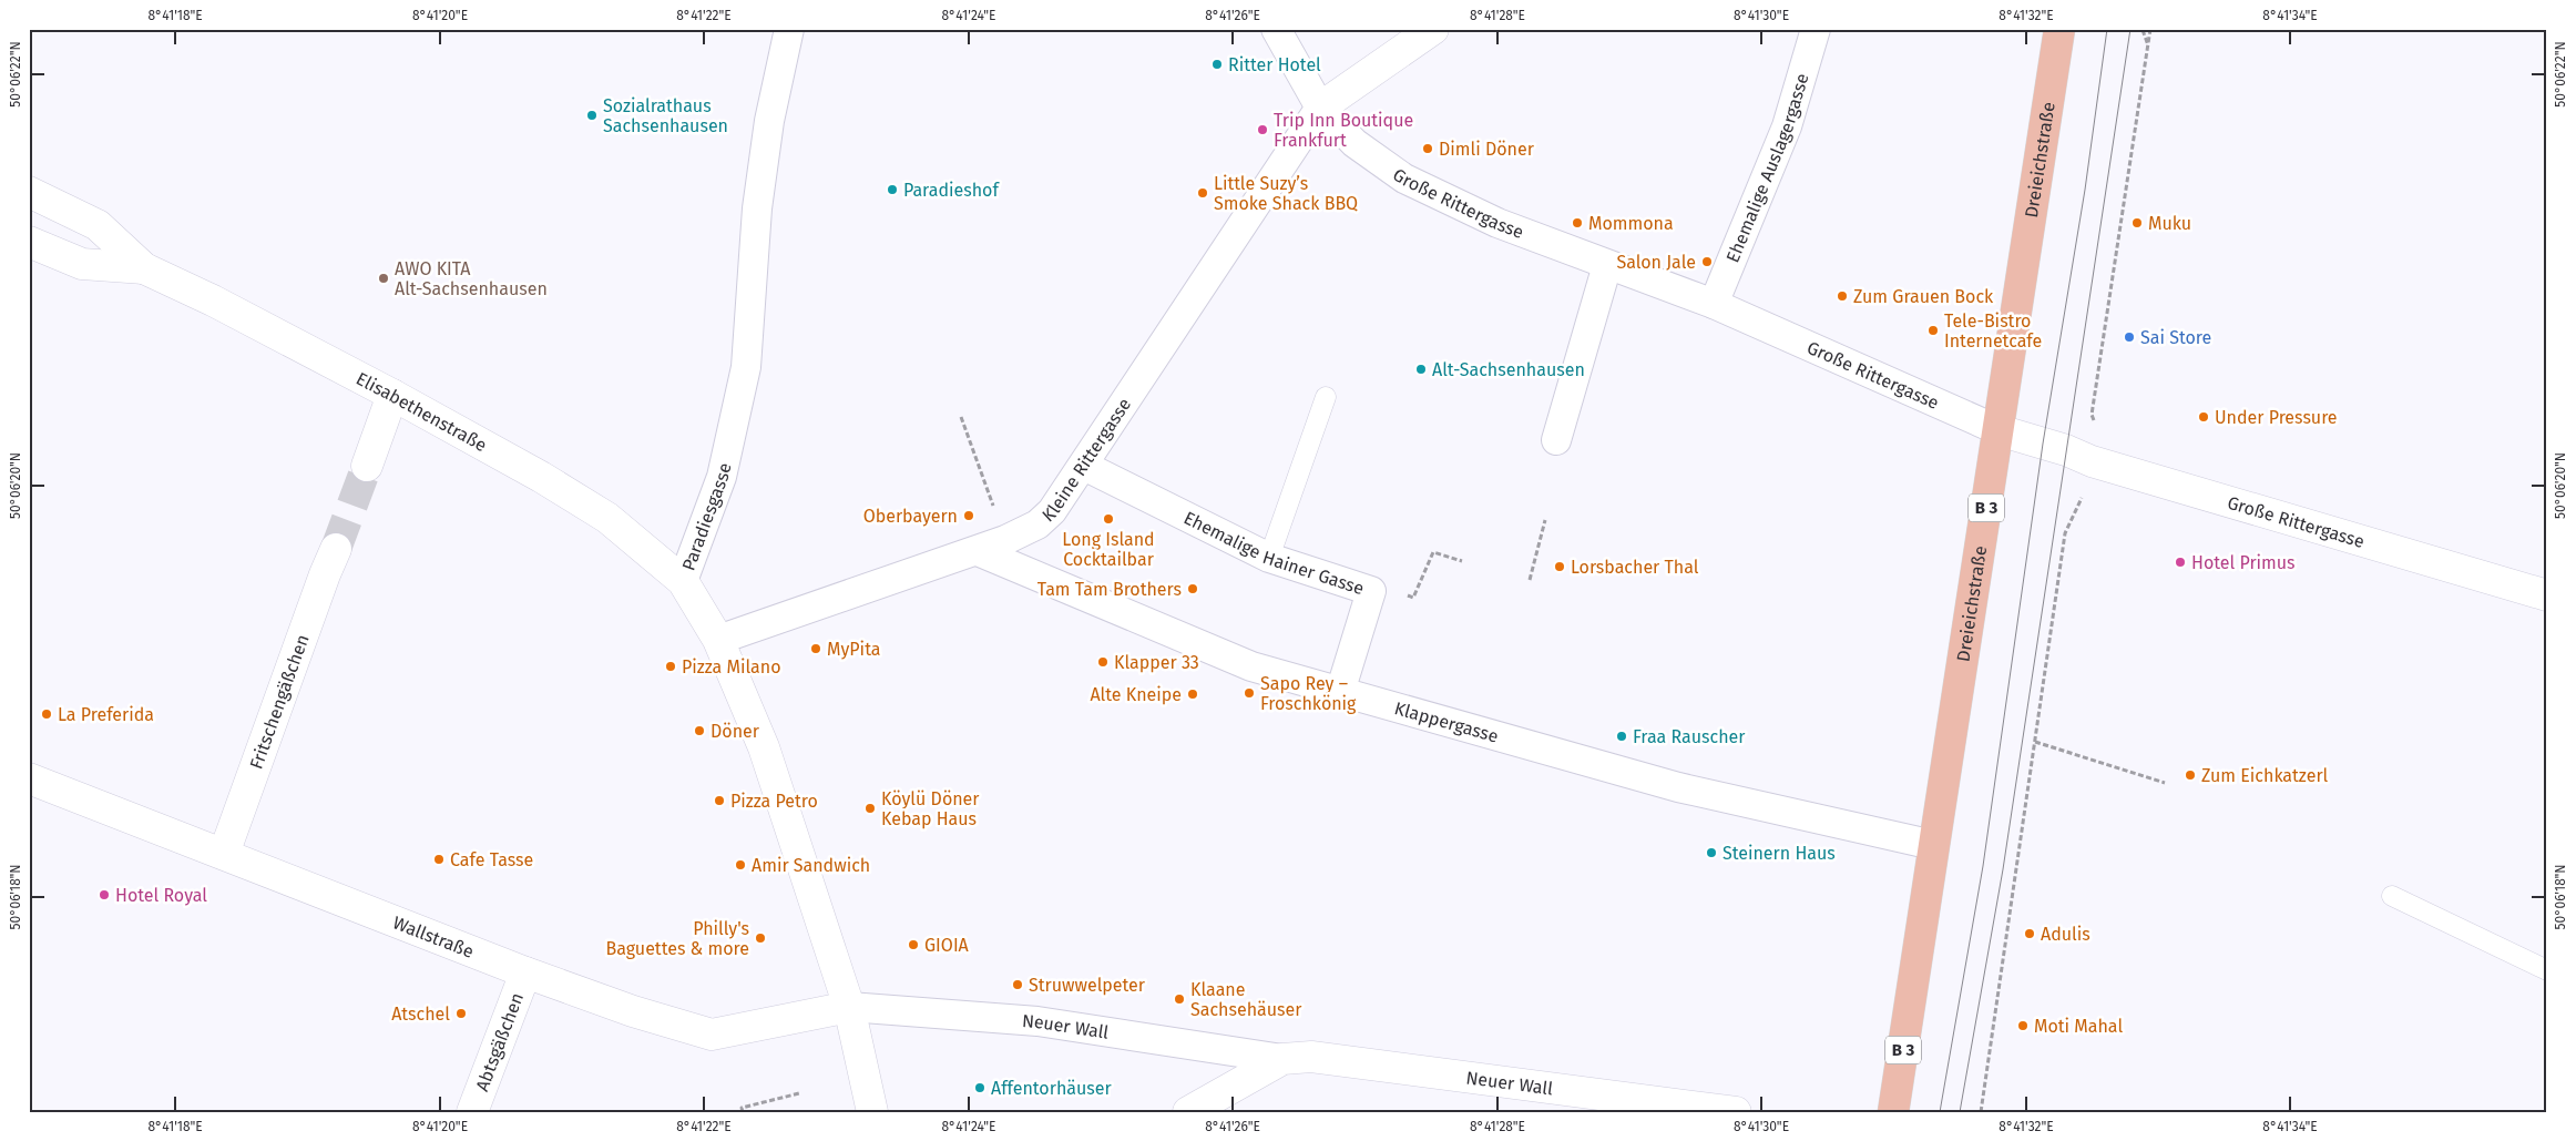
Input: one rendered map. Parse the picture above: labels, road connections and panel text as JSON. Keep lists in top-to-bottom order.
{
  "streets": {
    "main road": ["Dreieichstraße", "B 3"],
    "street": [
      "Ehemalige Auslagergasse",
      "Große Rittergasse",
      "Elisabethenstraße",
      "Kleine Rittergasse",
      "Paradiesgasse",
      "Ehemalige Hainer Gasse",
      "Fritschengäßchen",
      "Klappergasse",
      "Wallstraße",
      "Neuer Wall",
      "Abtsgäßchen"
    ]
  },
  "crossings": [
    ["Dreieichstraße", "Große Rittergasse"],
    ["Dreieichstraße", "Klappergasse"],
    ["Ehemalige Auslagergasse", "Große Rittergasse"],
    ["Große Rittergasse", "Kleine Rittergasse"],
    ["Elisabethenstraße", "Paradiesgasse"],
    ["Kleine Rittergasse", "Paradiesgasse"],
    ["Kleine Rittergasse", "Ehemalige Hainer Gasse"],
    ["Kleine Rittergasse", "Klappergasse"],
    ["Paradiesgasse", "Wallstraße"],
    ["Paradiesgasse", "Neuer Wall"],
    ["Ehemalige Hainer Gasse", "Klappergasse"],
    ["Fritschengäßchen", "Wallstraße"],
    ["Wallstraße", "Neuer Wall"],
    ["Wallstraße", "Abtsgäßchen"]
  ],
  "places": [
    "Ritter Hotel",
    "Sozialrathaus Sachsenhausen",
    "Trip Inn Boutique Frankfurt",
    "Dimli Döner",
    "Paradieshof",
    "Little Suzy’s Smoke Shack BBQ",
    "Mommona",
    "Muku",
    "Salon Jale",
    "AWO KITA Alt-Sachsenhausen",
    "Zum Grauen Bock",
    "Tele-Bistro Internetcafe",
    "Sai Store",
    "Alt-Sachsenhausen",
    "Under Pressure",
    "Oberbayern",
    "Long Island Cocktailbar",
    "Hotel Primus",
    "Lorsbacher Thal",
    "Tam Tam Brothers",
    "MyPita",
    "Klapper 33",
    "Pizza Milano",
    "Sapo Rey – Froschkönig",
    "Alte Kneipe",
    "La Preferida",
    "Döner",
    "Fraa Rauscher",
    "Zum Eichkatzerl",
    "Pizza Petro",
    "Köylü Döner Kebap Haus",
    "Steinern Haus",
    "Cafe Tasse",
    "Amir Sandwich",
    "Hotel Royal",
    "Adulis",
    "Philly's Baguettes & more",
    "GIOIA",
    "Struwwelpeter",
    "Klaane Sachsehäuser",
    "Atschel",
    "Moti Mahal",
    "Affentorhäuser"
  ],
  "coordinates": [
    "8°41'18\"E",
    "8°41'20\"E",
    "8°41'22\"E",
    "8°41'24\"E",
    "8°41'26\"E",
    "8°41'28\"E",
    "8°41'30\"E",
    "8°41'32\"E",
    "8°41'34\"E",
    "50°06'22\"N",
    "50°06'20\"N",
    "50°06'18\"N"
  ]
}
